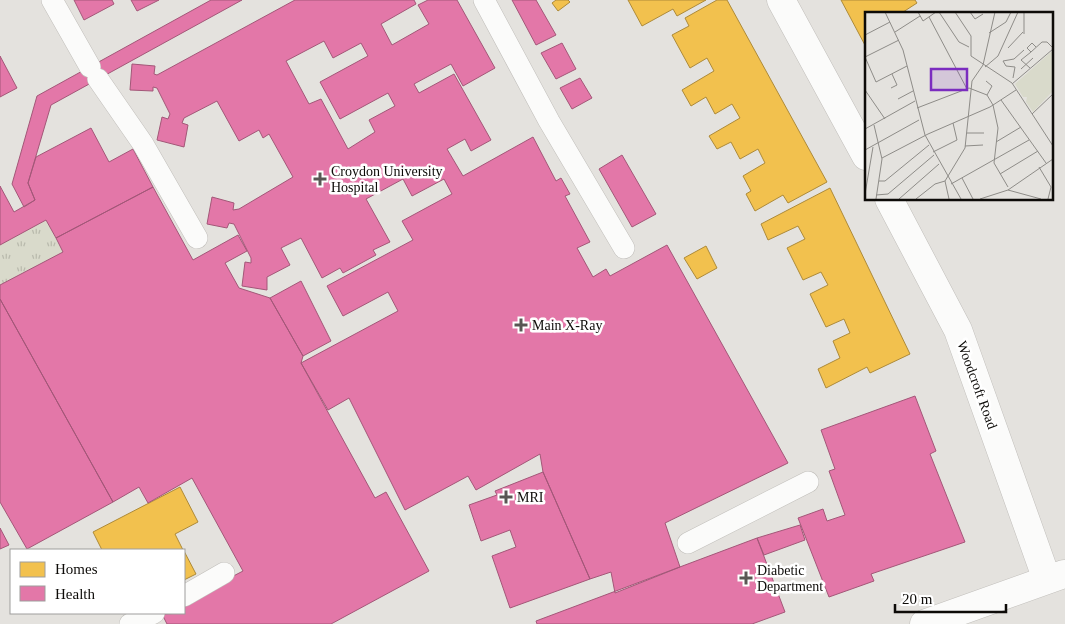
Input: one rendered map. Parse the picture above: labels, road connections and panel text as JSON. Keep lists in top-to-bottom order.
{
  "streets": {
    "street": ["Woodcroft Road"]
  },
  "places": {
    "health": [
      "Croydon University Hospital",
      "Main X-Ray",
      "MRI",
      "Diabetic Department"
    ]
  },
  "legend": ["Homes", "Health"],
  "scale_bar": "20 m"
}
